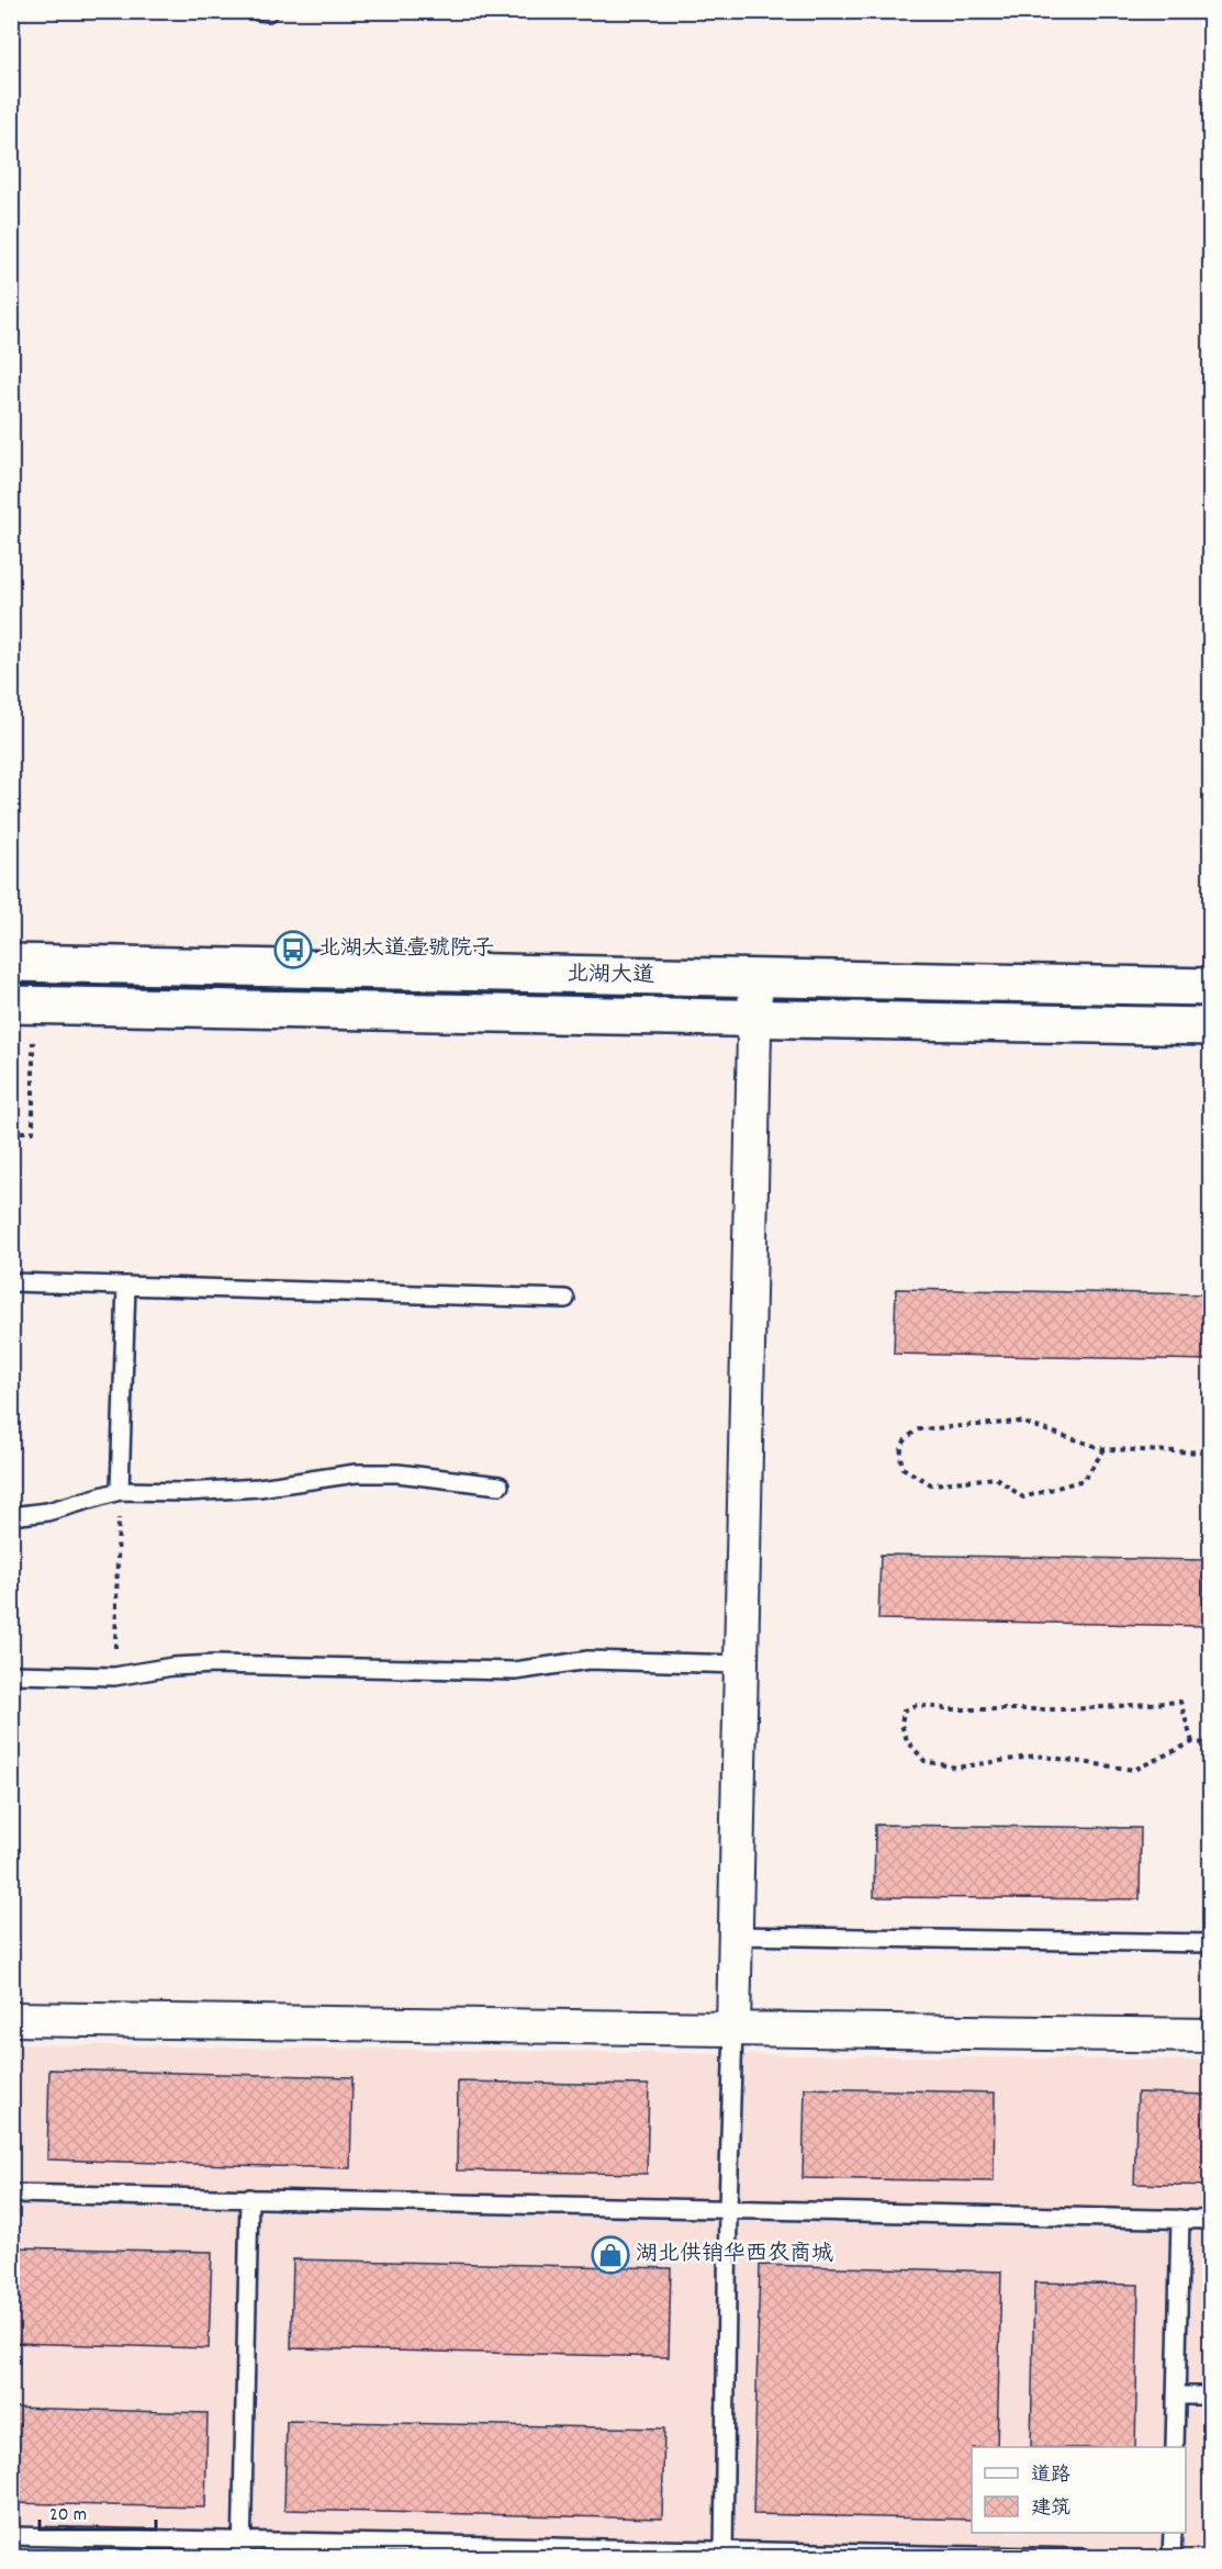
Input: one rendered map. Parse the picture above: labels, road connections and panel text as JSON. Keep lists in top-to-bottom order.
{
  "streets": {
    "main road": ["北湖大道"]
  },
  "places": {
    "bus stop": ["北湖大道壹號院子"],
    "shop": ["湖北供销华西农商城"]
  },
  "legend": ["道路", "建筑"],
  "scale_bar": "20 m"
}
